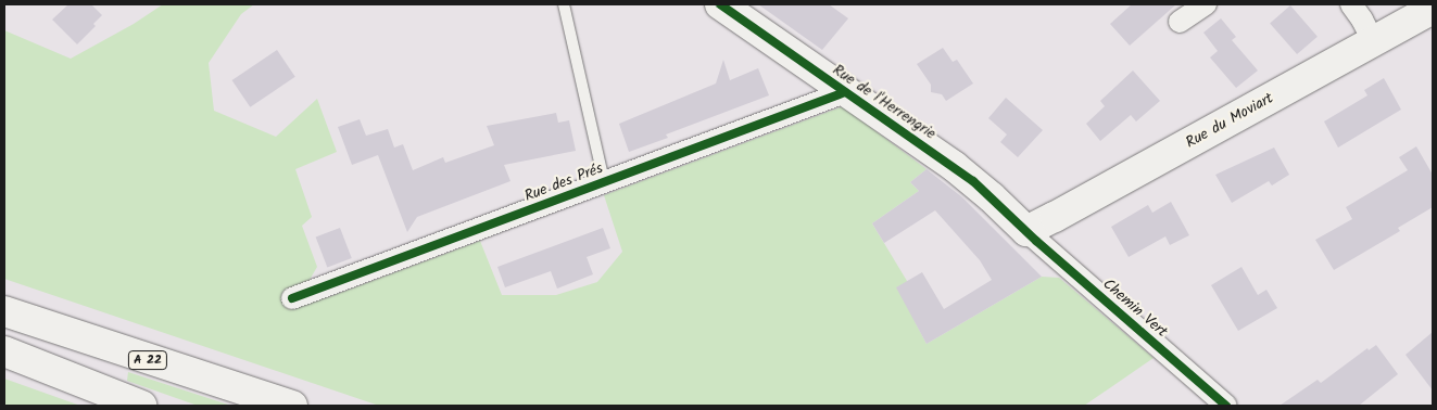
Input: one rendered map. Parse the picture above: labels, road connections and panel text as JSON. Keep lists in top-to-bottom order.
{
  "streets": {
    "main road": ["Rue de l'Herrengrie", "Rue du Moviart", "A 22"],
    "street": ["Rue des Prés", "Chemin Vert"]
  },
  "crossings": [
    ["Rue de l'Herrengrie", "Rue du Moviart"],
    ["Rue de l'Herrengrie", "Rue des Prés"],
    ["Rue de l'Herrengrie", "Chemin Vert"],
    ["Rue du Moviart", "Chemin Vert"]
  ]
}
